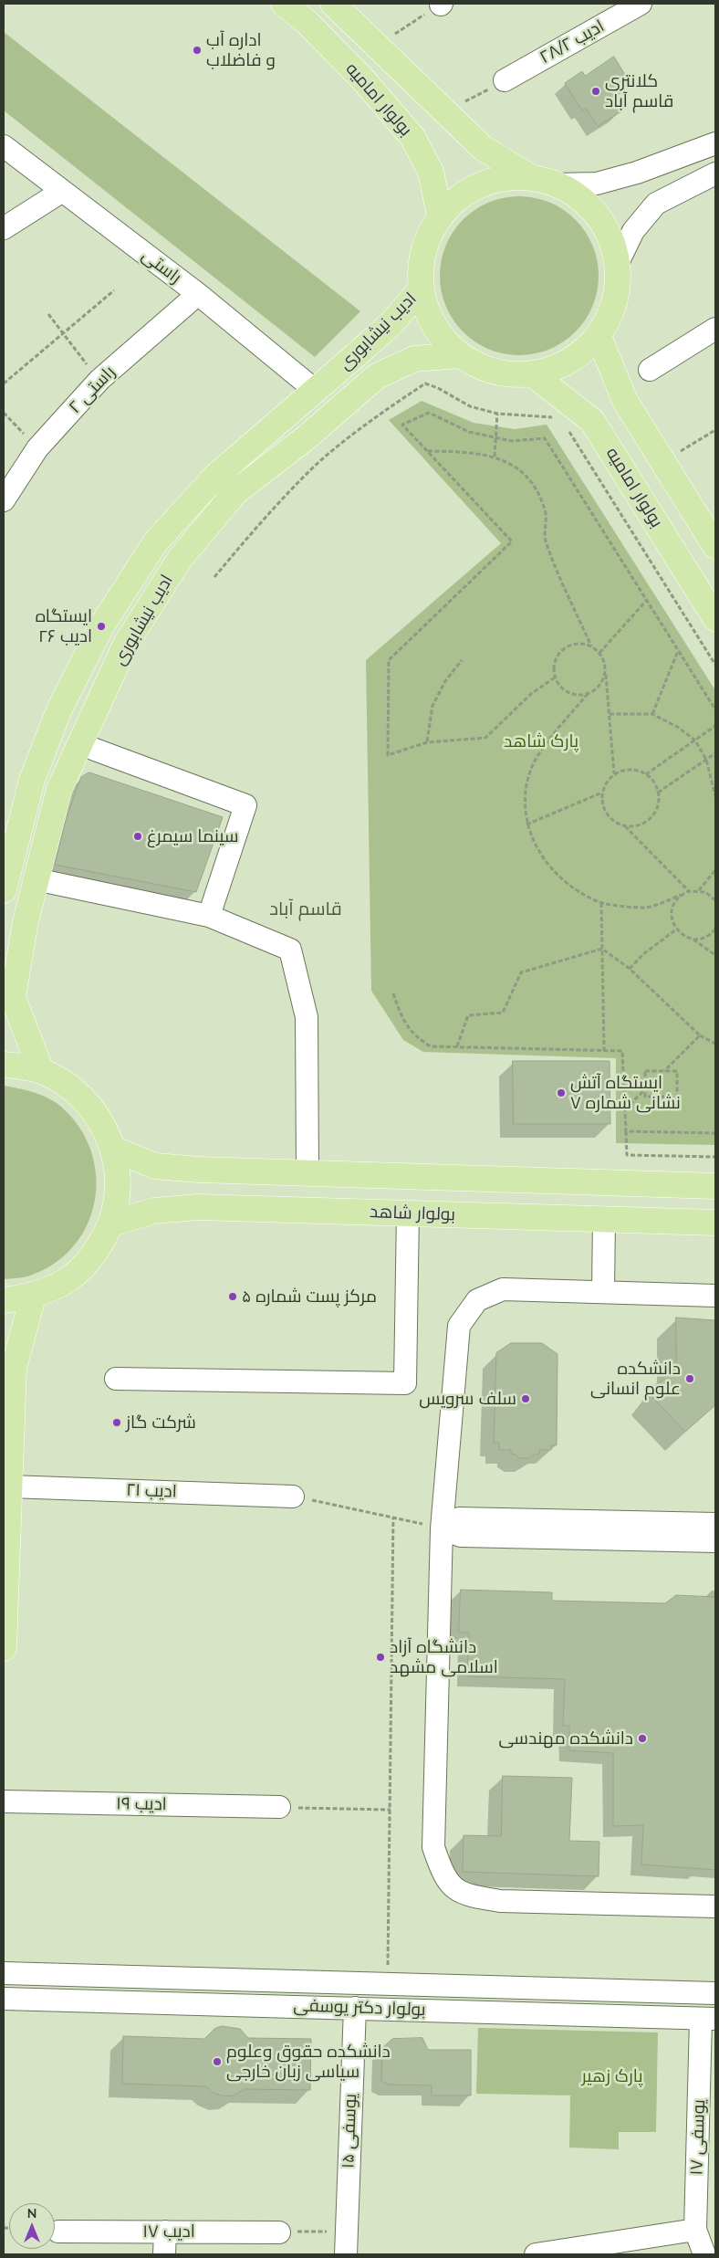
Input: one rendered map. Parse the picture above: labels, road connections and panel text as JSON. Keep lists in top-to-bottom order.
{
  "streets": {
    "main road": ["بولوار امامیه", "ادیب نیشابوری", "بولوار شاهد"],
    "street": [
      "ادیب ۲۸/۲",
      "راستی",
      "راستی ۲",
      "ادیب ۲۱",
      "ادیب ۱۹",
      "بولوار دکتر یوسفی",
      "یوسفی ۱۵",
      "یوسفی ۱۷",
      "ادیب ۱۷"
    ]
  },
  "crossings": [
    ["راستی", "ادیب نیشابوری"],
    ["راستی", "راستی ۲"],
    ["بولوار دکتر یوسفی", "یوسفی ۱۵"],
    ["بولوار دکتر یوسفی", "یوسفی ۱۷"]
  ],
  "districts": ["قاسم آباد"],
  "parks": ["پارک شاهد", "پارک زهیر"],
  "places": [
    "اداره آب و فاضلاب",
    "کلانتری قاسم آباد",
    "ایستگاه ادیب ۲۶",
    "سینما سیمرغ",
    "ایستگاه آتش نشانی شماره ۷",
    "مرکز پست شماره ۵",
    "دانشکده علوم انسانی",
    "سلف سرویس",
    "شرکت گاز",
    "دانشگاه آزاد اسلامی مشهد",
    "دانشکده مهندسی",
    "دانشکده حقوق وعلوم سیاسی زبان خارجی"
  ],
  "north": "top"
}
